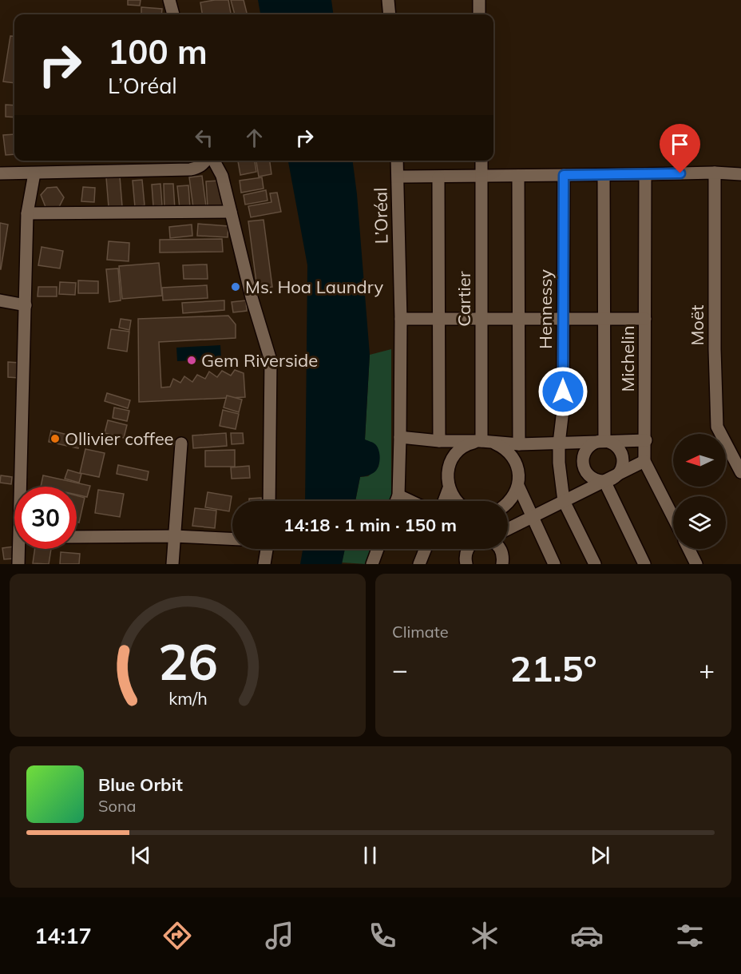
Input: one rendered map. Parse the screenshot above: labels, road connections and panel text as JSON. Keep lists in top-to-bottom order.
{
  "streets": {
    "street": [
      "L’Oréal",
      "Cartier",
      "Hennessy",
      "Moët",
      "Michelin"
    ]
  },
  "crossings": [
    ["L’Oréal", "Cartier"],
    ["L’Oréal", "Hennessy"],
    ["L’Oréal", "Moët"],
    ["L’Oréal", "Michelin"]
  ],
  "places": ["Ms. Hoa Laundry", "Gem Riverside", "Ollivier coffee"],
  "north": "left",
  "page": {
    "turn": ["100 m", "L’Oréal"],
    "limit": "30",
    "trip": "14:18 · 1 min · 150 m",
    "tile": "Climate",
    "heat": ["−", "21.5°", "+"],
    "song": ["Blue Orbit", "Sona"],
    "tabs": "14:17",
    "gauge": ["26", "km/h"]
  }
}
